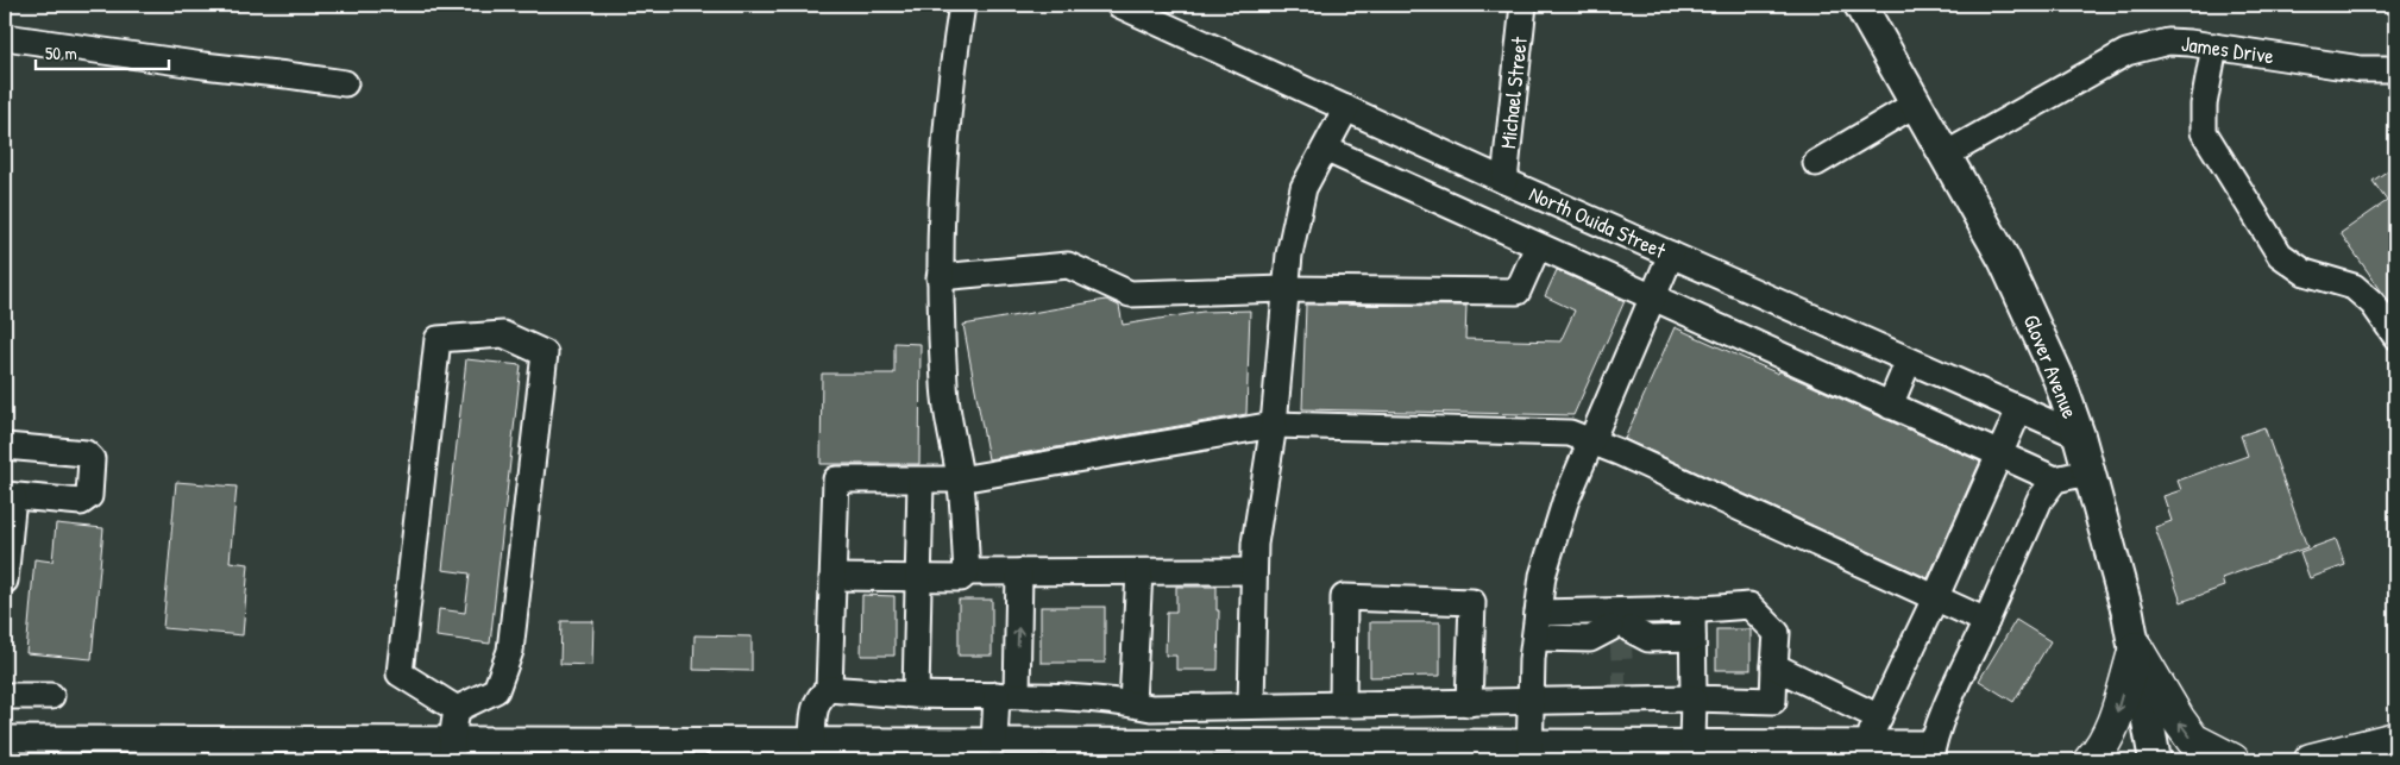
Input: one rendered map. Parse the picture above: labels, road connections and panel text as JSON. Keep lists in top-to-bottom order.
{
  "streets": {
    "main road": ["Glover Avenue"],
    "street": ["James Drive", "Michael Street", "North Ouida Street"]
  },
  "crossings": [
    ["James Drive", "Glover Avenue"],
    ["Michael Street", "North Ouida Street"],
    ["North Ouida Street", "Glover Avenue"]
  ],
  "scale_bar": "50 m"
}
